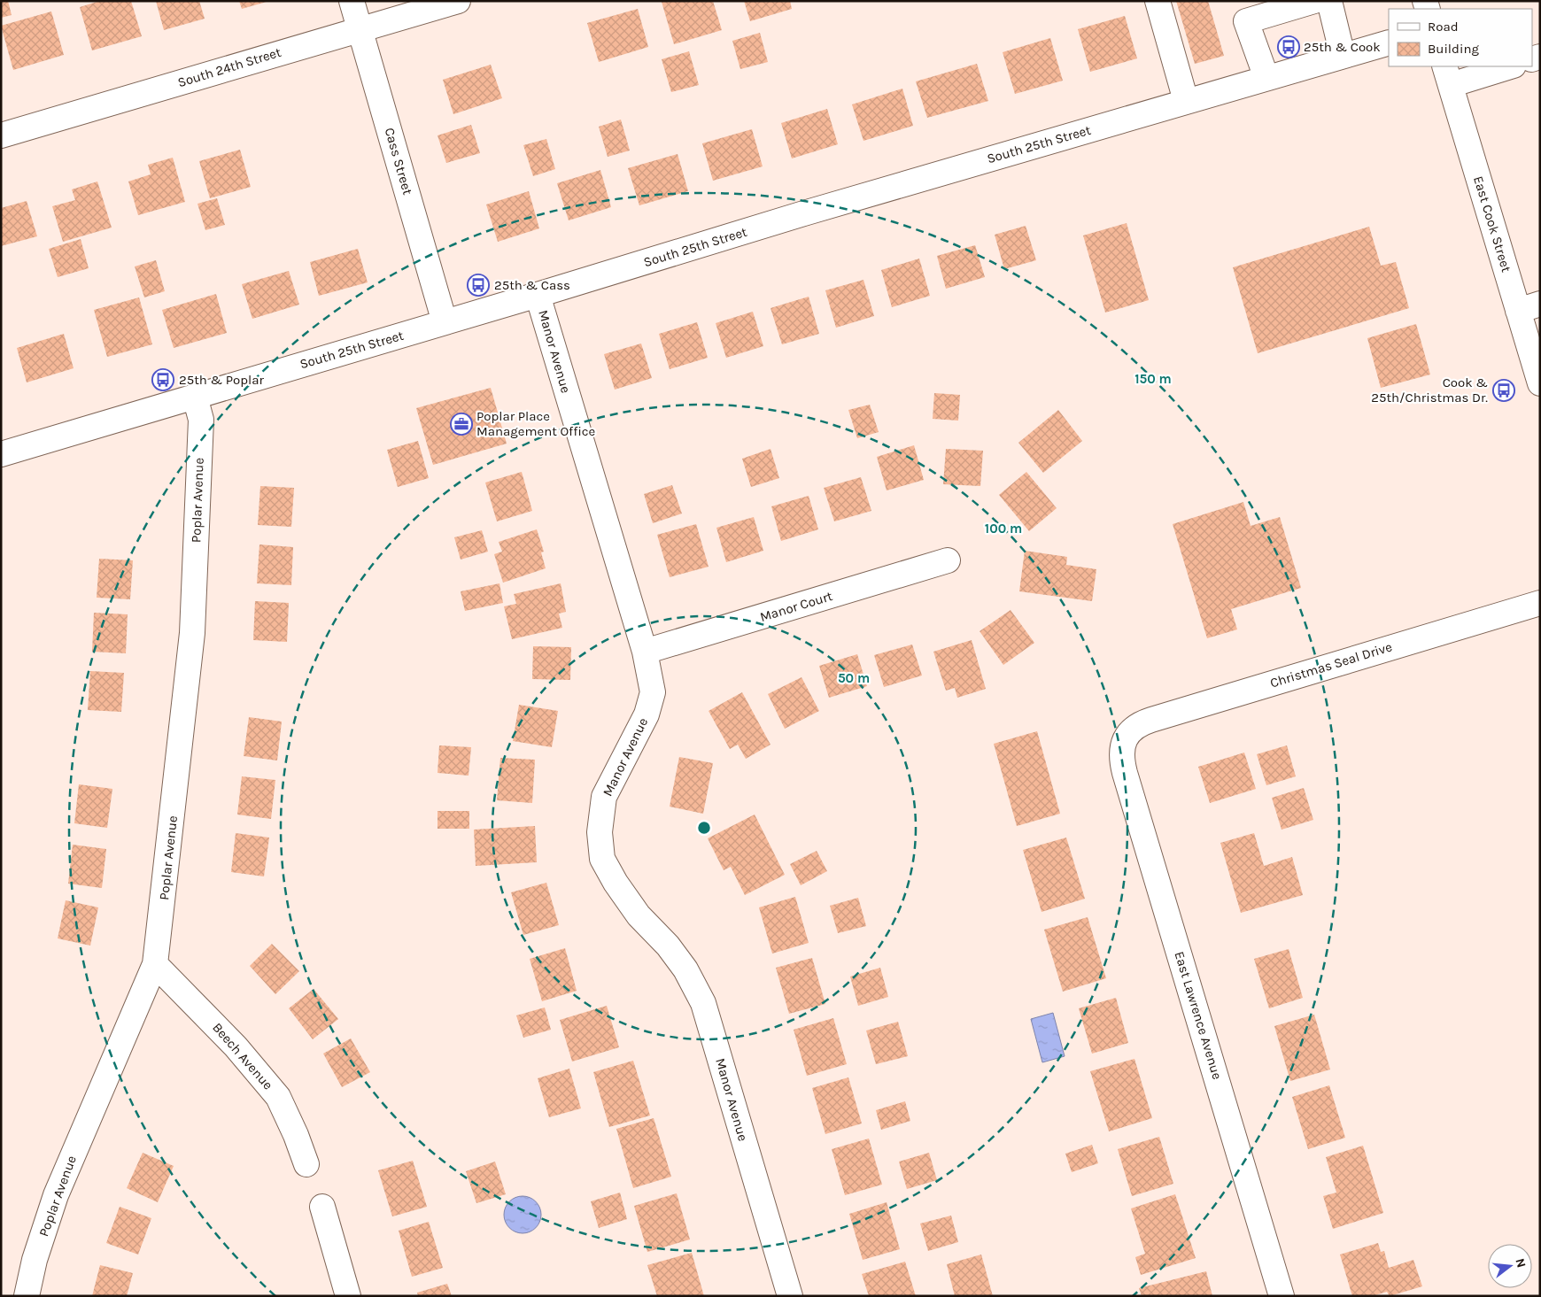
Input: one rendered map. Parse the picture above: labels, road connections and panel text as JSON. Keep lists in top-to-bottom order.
{
  "streets": {
    "street": [
      "South 24th Street",
      "South 25th Street",
      "Cass Street",
      "East Cook Street",
      "Manor Avenue",
      "Poplar Avenue",
      "Manor Court",
      "Christmas Seal Drive",
      "East Lawrence Avenue",
      "Beech Avenue"
    ]
  },
  "crossings": [
    ["South 24th Street", "Cass Street"],
    ["South 25th Street", "Cass Street"],
    ["South 25th Street", "Manor Avenue"],
    ["South 25th Street", "Poplar Avenue"],
    ["Manor Avenue", "Manor Court"],
    ["Poplar Avenue", "Beech Avenue"],
    ["Christmas Seal Drive", "East Lawrence Avenue"]
  ],
  "places": {
    "bus stop": [
      "25th & Cook",
      "25th & Cass",
      "25th & Poplar",
      "Cook & 25th/Christmas Dr."
    ],
    "office": ["Poplar Place Management Office"]
  },
  "legend": ["Road", "Building"],
  "north": "right",
  "rings": ["150 m", "100 m", "50 m"]
}
